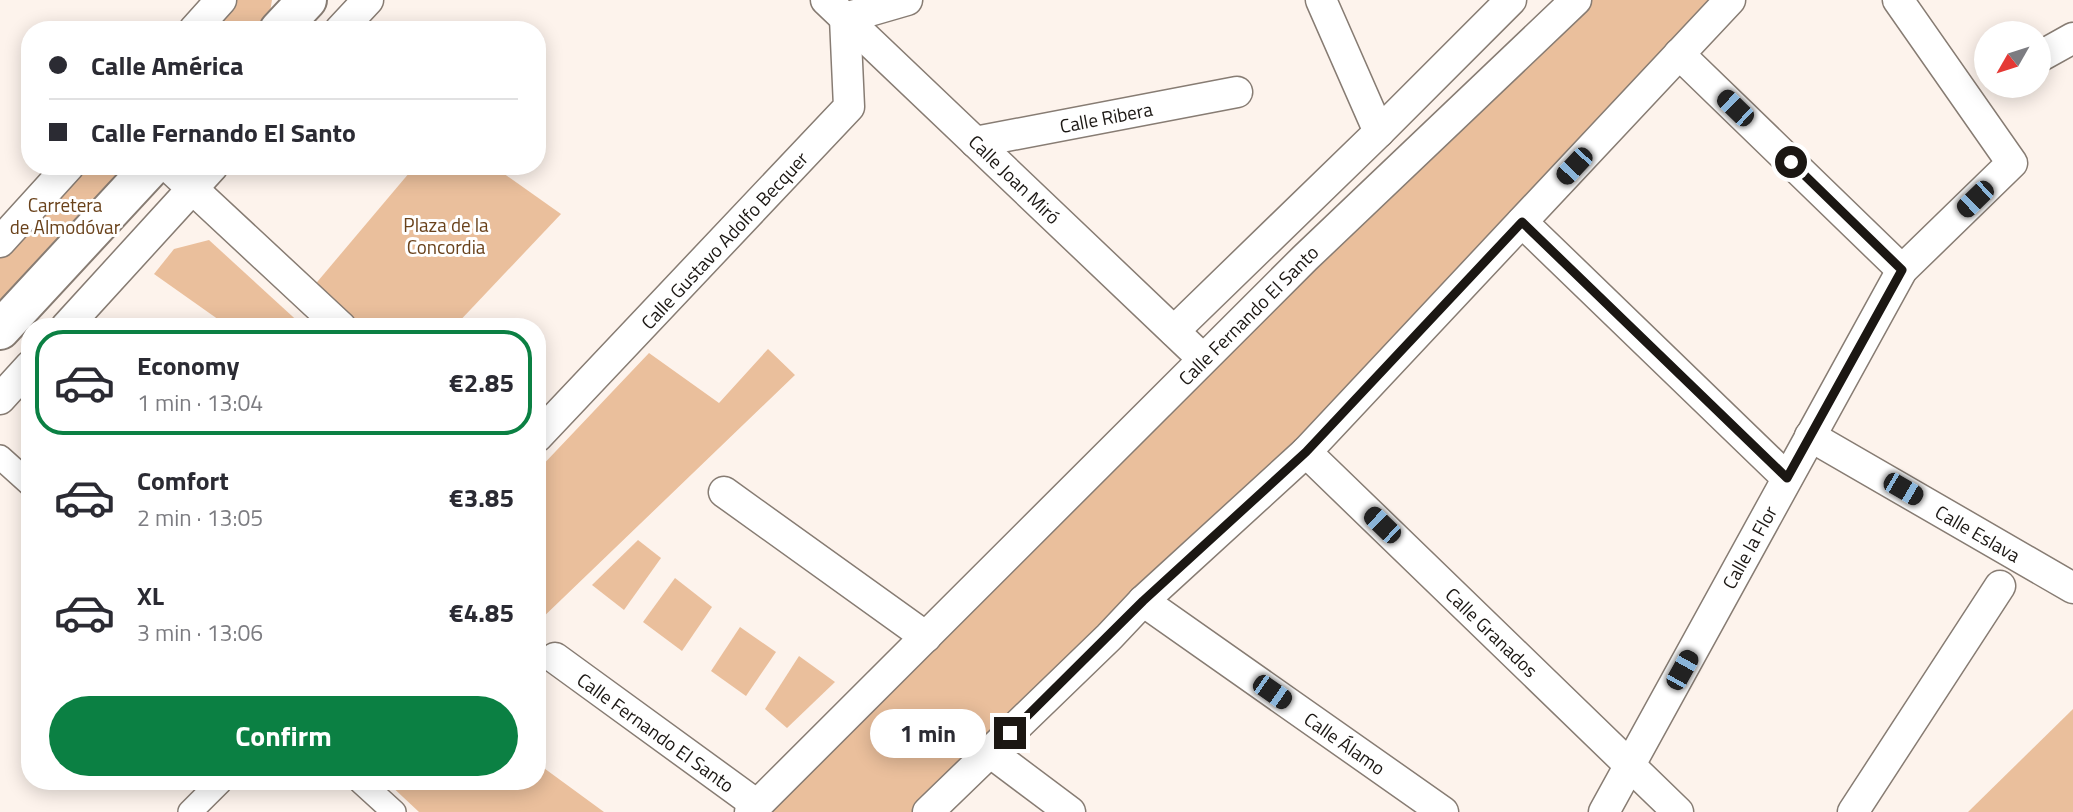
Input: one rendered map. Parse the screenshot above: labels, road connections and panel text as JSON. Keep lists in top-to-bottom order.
{
  "streets": {
    "street": [
      "Calle Ribera",
      "Calle Joan Miró",
      "Calle Gustavo Adolfo Becquer",
      "Calle Fernando El Santo",
      "Calle Eslava",
      "Calle la Flor",
      "Calle Granados",
      "Calle Álamo"
    ]
  },
  "crossings": [
    ["Calle Ribera", "Calle Joan Miró"],
    ["Calle Joan Miró", "Calle Gustavo Adolfo Becquer"],
    ["Calle Joan Miró", "Calle Fernando El Santo"],
    ["Calle Eslava", "Calle la Flor"],
    ["Calle la Flor", "Calle Granados"]
  ],
  "parks": ["Carretera de Almodóvar", "Plaza de la Concordia"],
  "north": "bottom left",
  "page": {
    "banner": ["Calle América", "Calle Fernando El Santo"],
    "list": [
      {
        "name": "Economy",
        "note": "1 min · 13:04",
        "value": "€2.85"
      },
      {
        "name": "Comfort",
        "note": "2 min · 13:05",
        "value": "€3.85"
      },
      {
        "name": "XL",
        "note": "3 min · 13:06",
        "value": "€4.85"
      }
    ],
    "buttons": "Confirm",
    "bubble": "1 min"
  }
}
